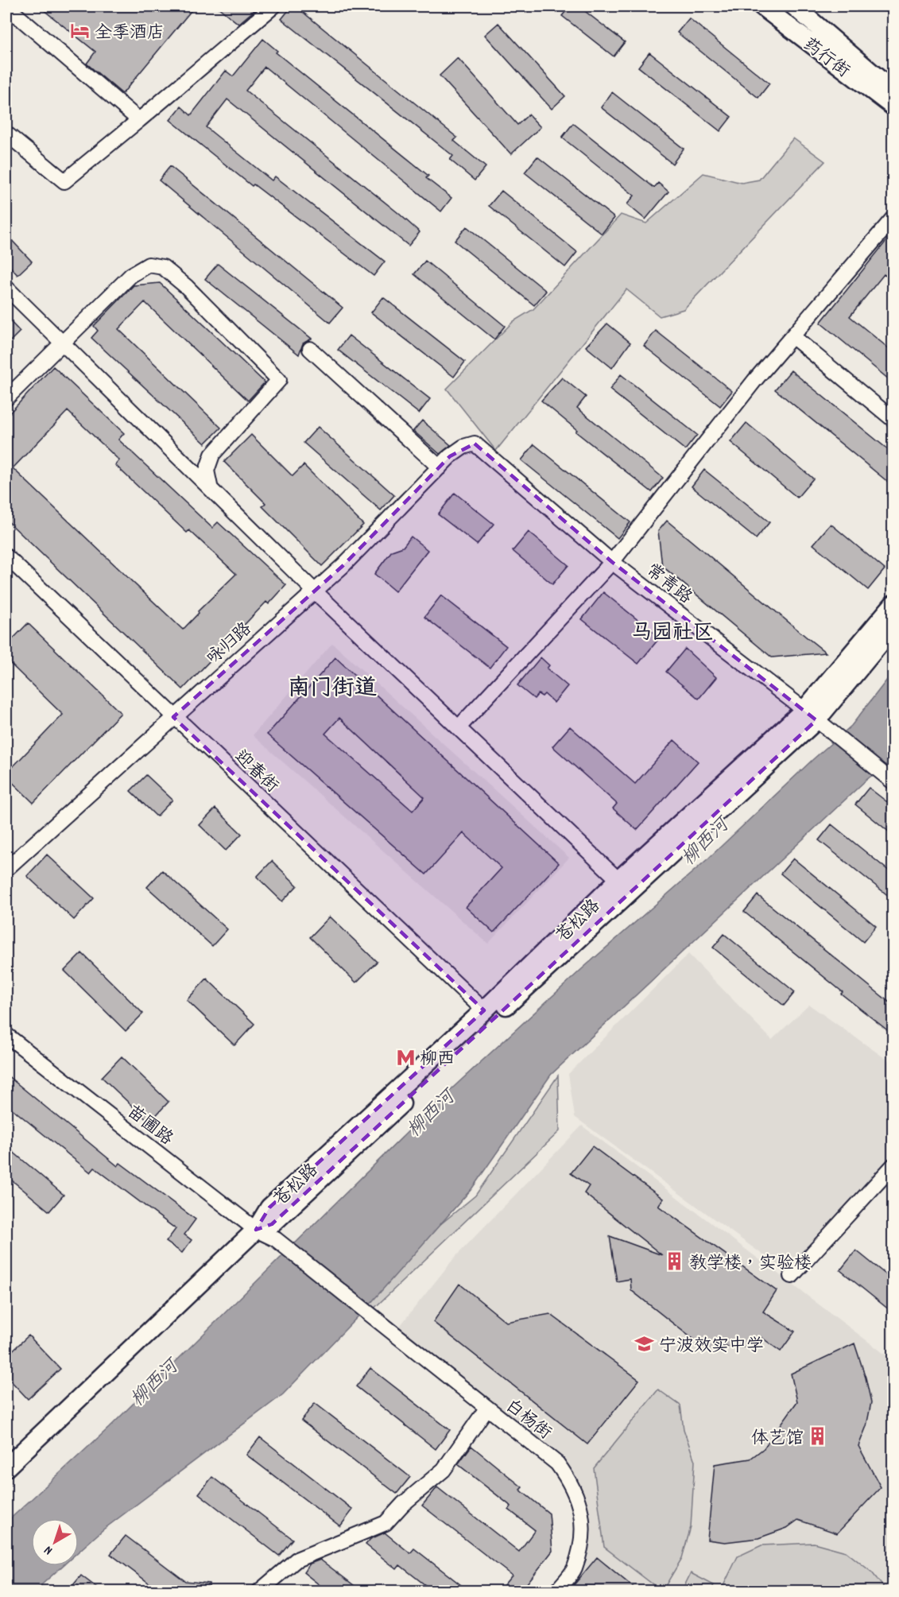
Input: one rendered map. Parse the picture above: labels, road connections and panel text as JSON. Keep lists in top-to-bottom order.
{
  "streets": {
    "main road": ["药行街", "苍松路"],
    "street": [
      "常青路",
      "咏归路",
      "迎春街",
      "苗圃路",
      "白杨街"
    ]
  },
  "crossings": [
    ["常青路", "咏归路"],
    ["常青路", "苍松路"],
    ["咏归路", "迎春街"],
    ["迎春街", "苍松路"],
    ["苍松路", "苗圃路"],
    ["苗圃路", "白杨街"]
  ],
  "districts": ["马园社区", "南门街道"],
  "water": ["柳西河"],
  "places": {
    "hotel": ["全季酒店"],
    "metro station": ["柳西"],
    "building": ["教学楼，实验楼", "体艺馆"],
    "school or university": ["宁波效实中学"]
  },
  "north": "bottom left"
}
